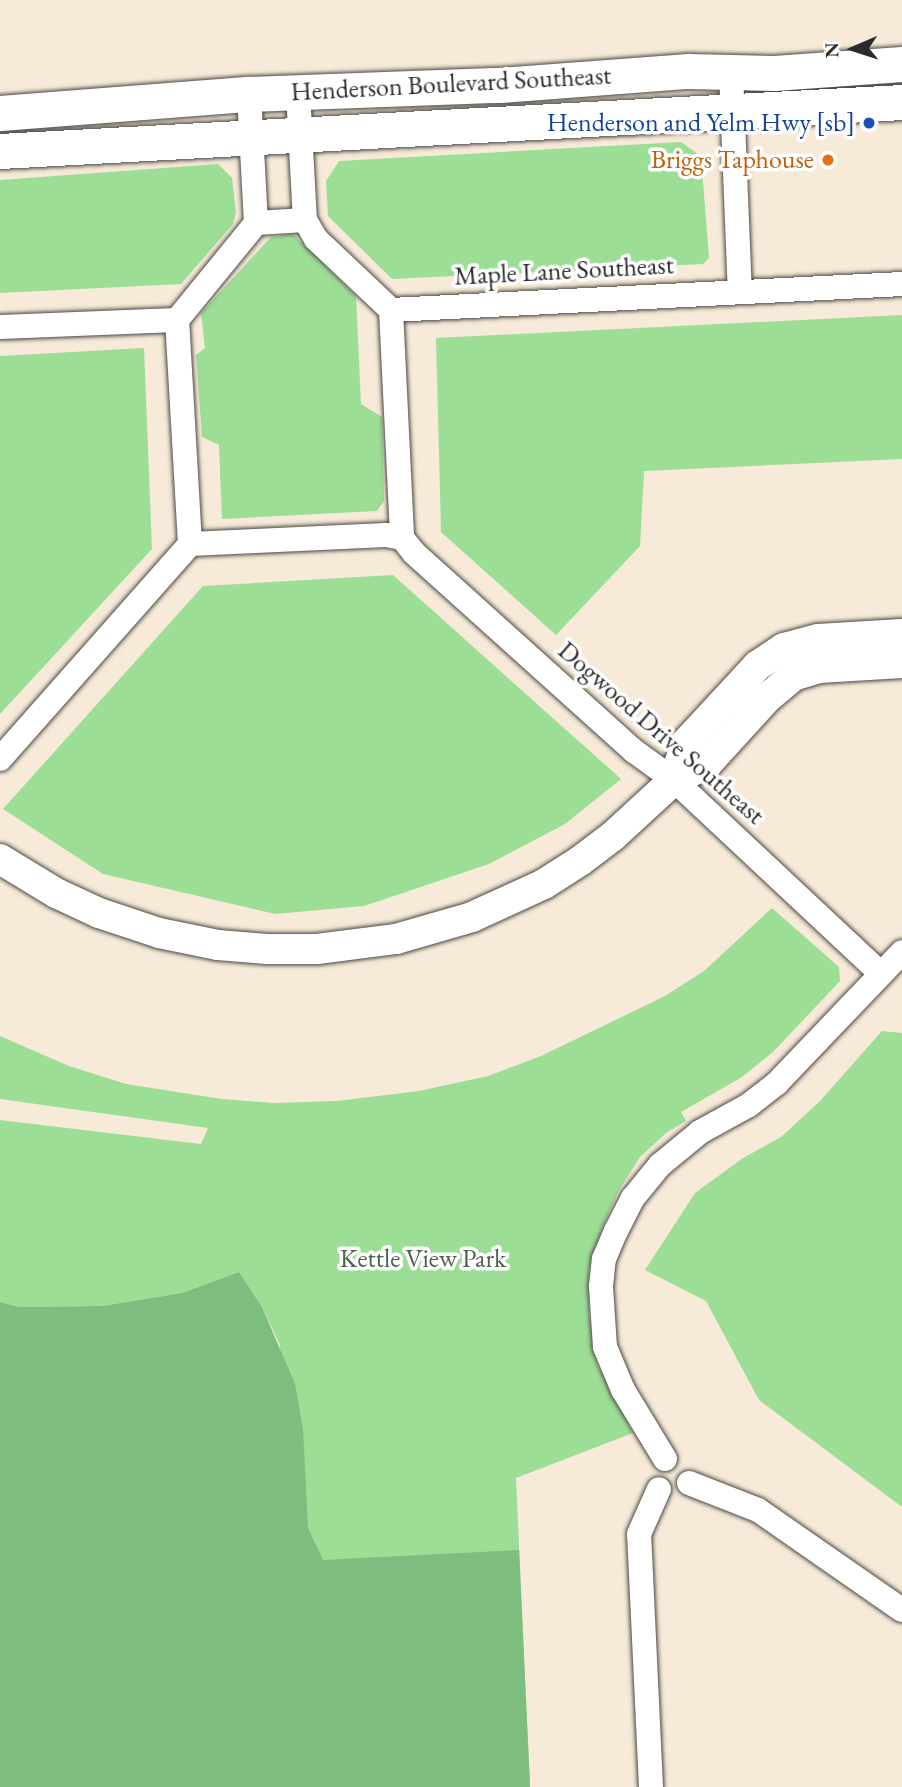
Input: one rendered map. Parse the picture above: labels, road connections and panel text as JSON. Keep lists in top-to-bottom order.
{
  "streets": {
    "main road": ["Henderson Boulevard Southeast"],
    "street": ["Maple Lane Southeast", "Dogwood Drive Southeast"]
  },
  "parks": ["Kettle View Park"],
  "places": ["Henderson and Yelm Hwy [sb]", "Briggs Taphouse"],
  "north": "left"
}
